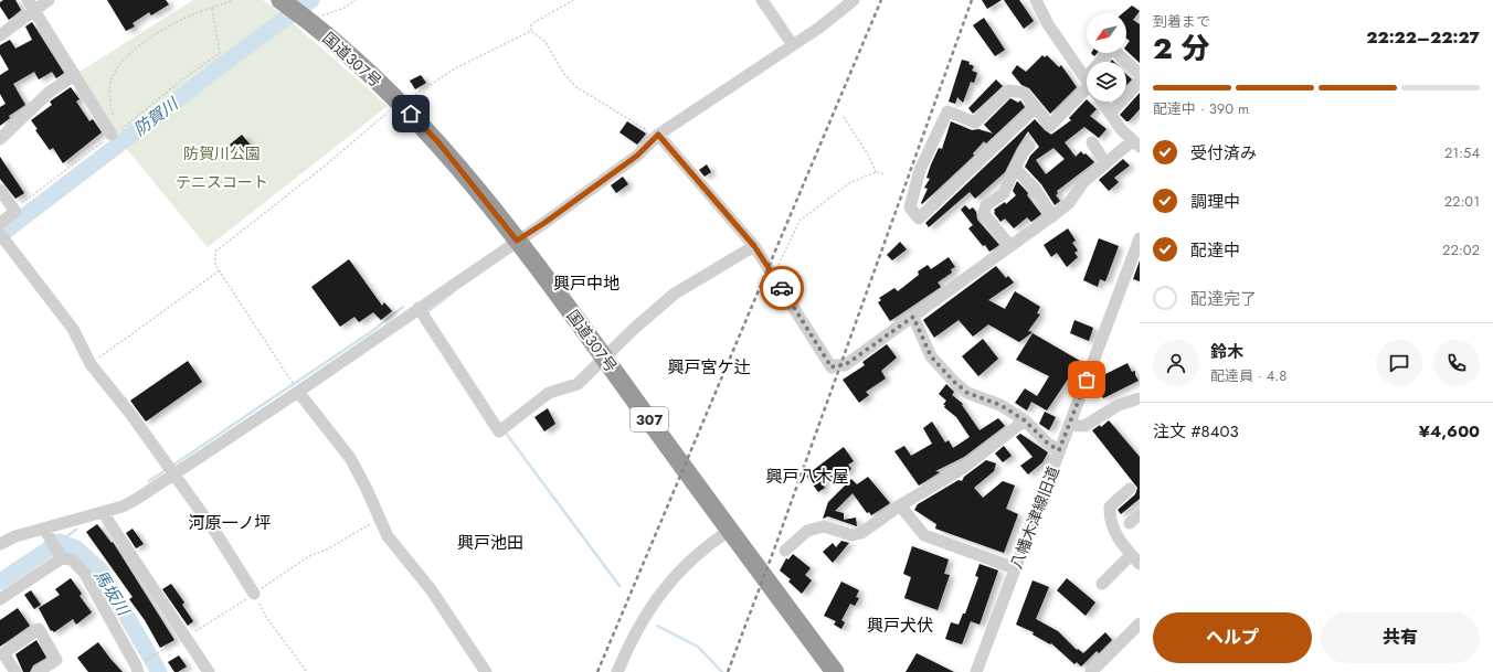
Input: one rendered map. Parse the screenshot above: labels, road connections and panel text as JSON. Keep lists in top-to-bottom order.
{
  "streets": {
    "highway": ["国道307号", "307"],
    "street": ["八幡木津線旧道"]
  },
  "districts": [
    "興戸中地",
    "興戸宮ケ辻",
    "興戸八木屋",
    "河原一ノ坪",
    "興戸池田",
    "興戸犬伏"
  ],
  "water": ["防賀川", "馬坂川"],
  "parks": ["防賀川公園", "テニスコート"],
  "north": "bottom left",
  "page": {
    "heading": ["2 分", "到着まで", "22:22–22:27"],
    "panel": [
      "鈴木",
      "配達員 · 4.8",
      "注文 #8403",
      "¥4,600"
    ],
    "bar": "配達中 · 390 m",
    "list": [
      ["受付済み", "21:54"],
      ["調理中", "22:01"],
      ["配達中", "22:02"],
      "配達完了"
    ],
    "buttons": ["ヘルプ", "共有"]
  }
}
